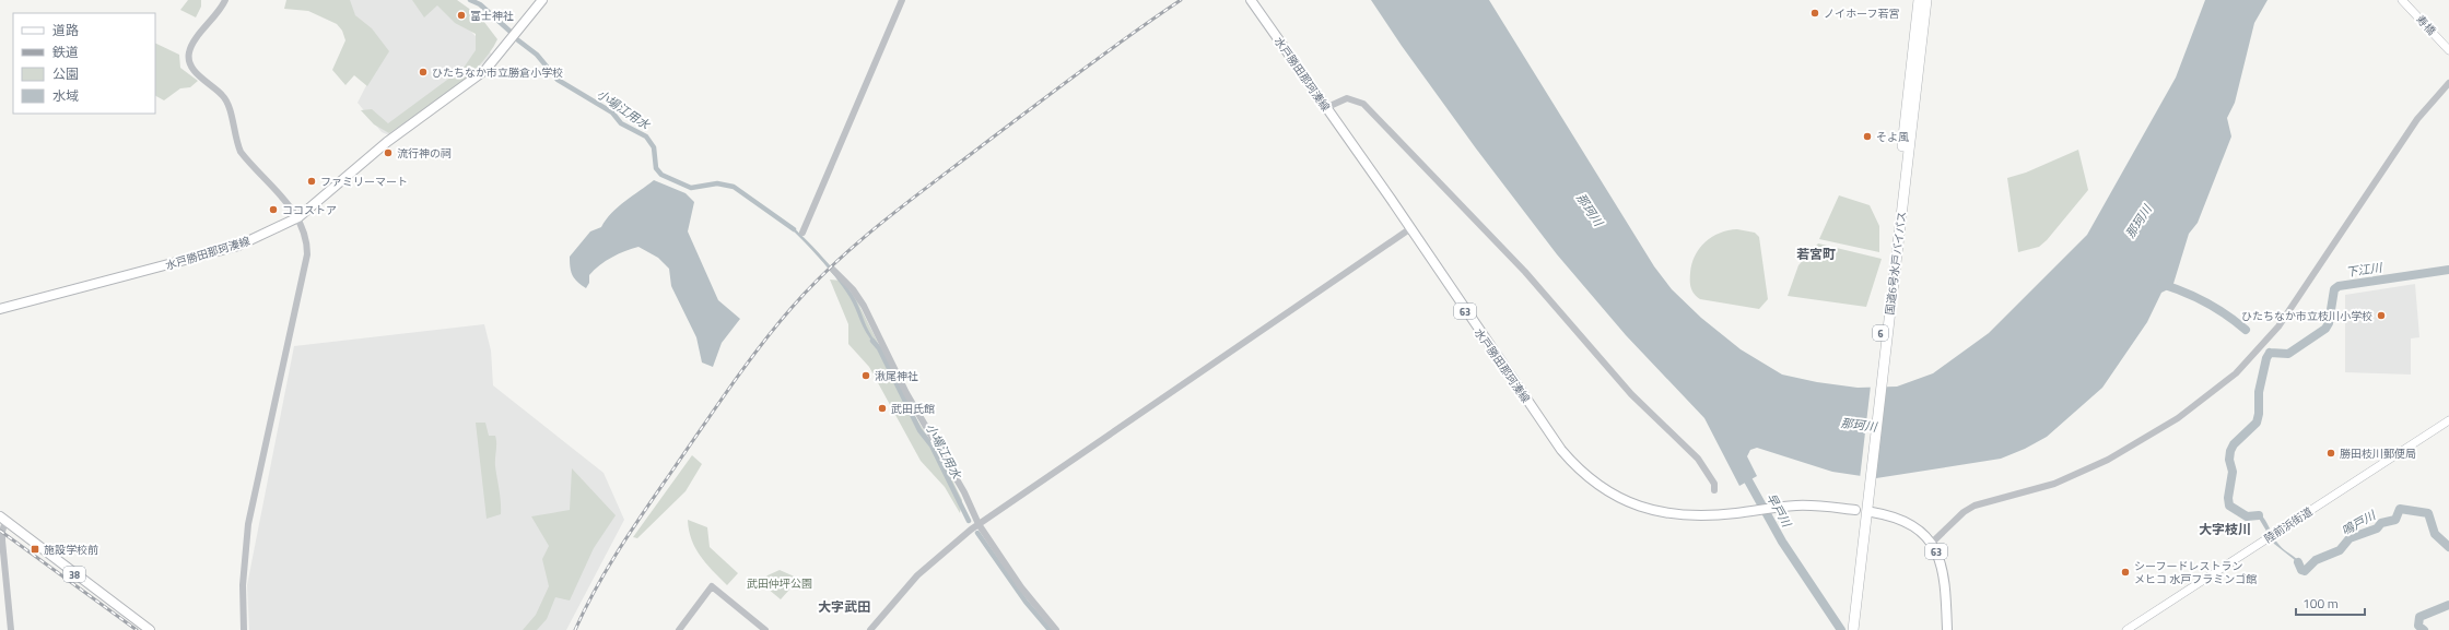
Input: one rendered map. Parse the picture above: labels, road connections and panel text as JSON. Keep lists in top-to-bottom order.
{
  "streets": {
    "highway": ["国道6号水戸バイパス", "6"],
    "main road": [
      "寿橋",
      "水戸勝田那珂湊線",
      "63",
      "陸前浜街道",
      "38"
    ]
  },
  "districts": ["若宮町", "大字枝川", "大字武田"],
  "water": [
    "小場江用水",
    "那珂川",
    "下江川",
    "早戸川",
    "鳴戸川"
  ],
  "parks": ["武田仲坪公園"],
  "places": {
    "other": [
      "ノイホーフ若宮",
      "富士神社",
      "ひたちなか市立勝倉小学校",
      "そよ風",
      "流行神の祠",
      "ファミリーマート",
      "ココストア",
      "ひたちなか市立枝川小学校",
      "湫尾神社",
      "武田氏館",
      "勝田枝川郵便局",
      "シーフードレストラン メヒコ 水戸フラミンゴ館"
    ],
    "transit": ["施設学校前"]
  },
  "legend": [
    "道路",
    "鉄道",
    "公園",
    "水域"
  ],
  "scale_bar": "100 m"
}
